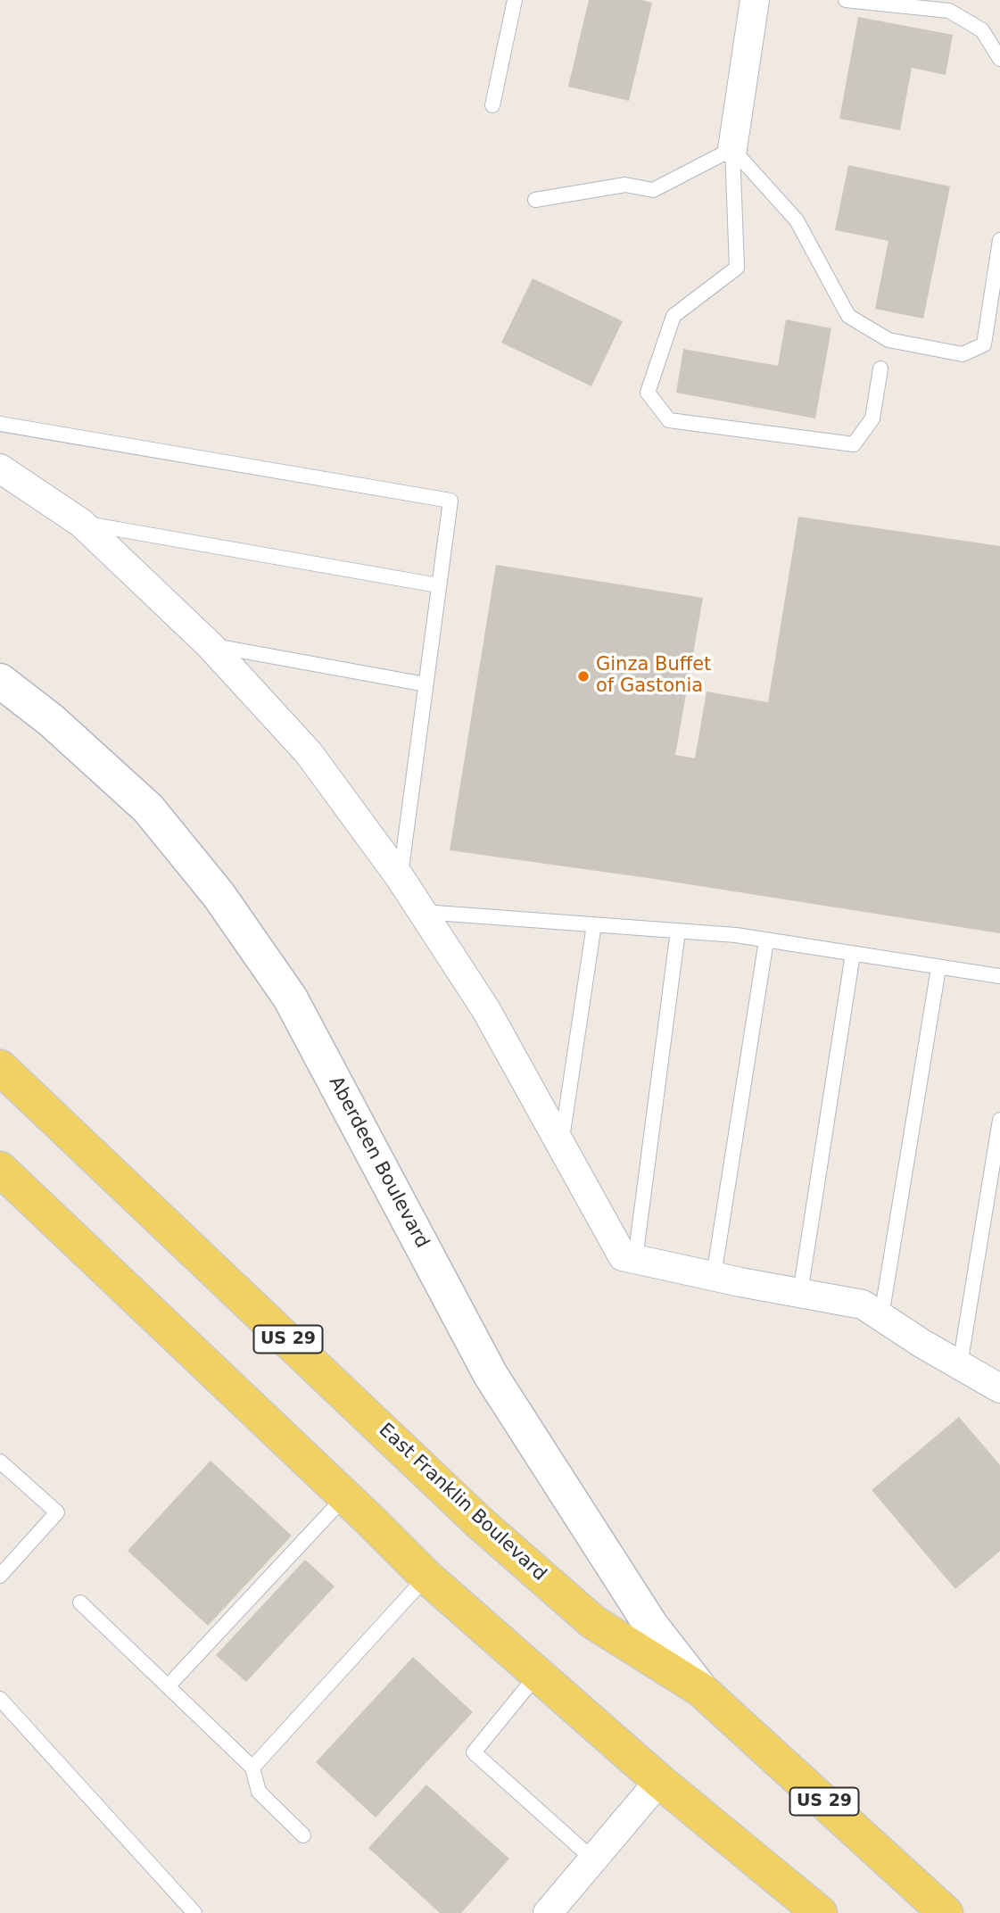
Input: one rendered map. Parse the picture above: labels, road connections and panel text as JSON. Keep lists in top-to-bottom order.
{
  "streets": {
    "main road": ["Aberdeen Boulevard", "US 29", "East Franklin Boulevard"]
  },
  "crossings": [
    ["Aberdeen Boulevard", "East Franklin Boulevard"]
  ],
  "places": ["Ginza Buffet of Gastonia"]
}
